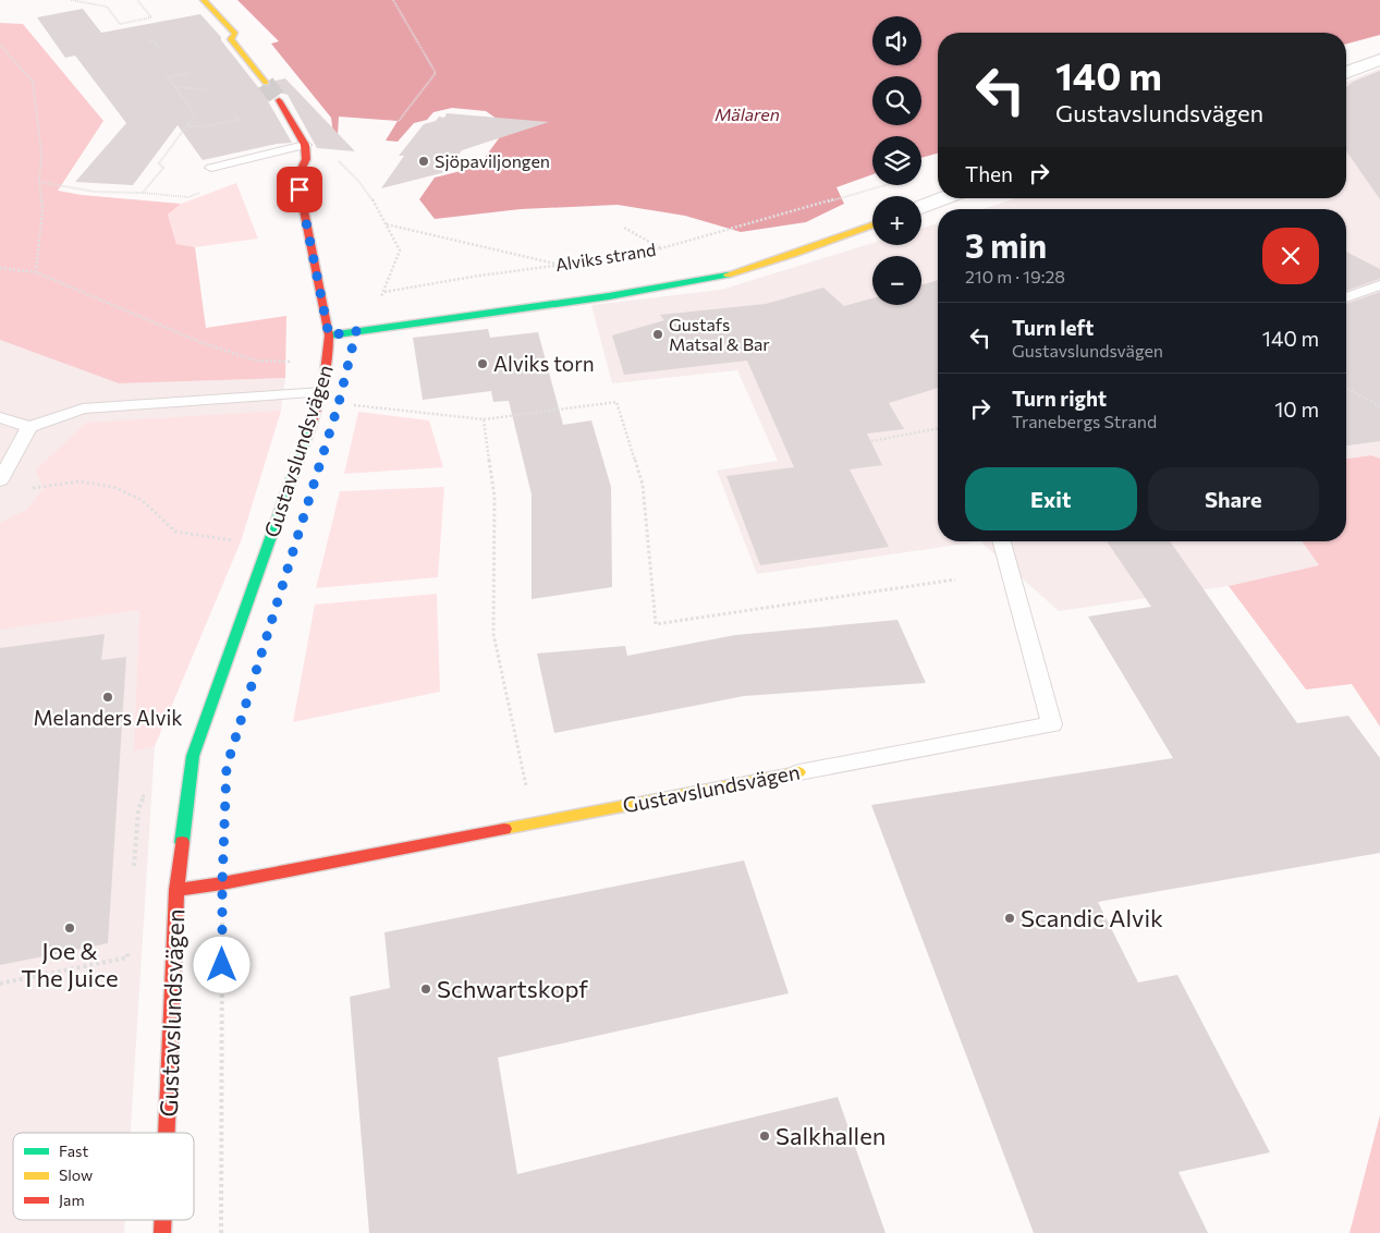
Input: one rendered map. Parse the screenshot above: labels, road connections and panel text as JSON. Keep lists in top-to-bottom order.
{
  "streets": {
    "street": ["Gustavslundsvägen"],
    "path": ["Alviks strand"]
  },
  "water": ["Mälaren"],
  "places": [
    "Sjöpaviljongen",
    "Gustafs Matsal & Bar",
    "Alviks torn",
    "Melanders Alvik",
    "Scandic Alvik",
    "Joe & The Juice",
    "Schwartskopf",
    "Salkhallen"
  ],
  "legend": ["Fast", "Slow", "Jam"],
  "page": {
    "map_buttons": ["+", "−"],
    "turn": ["140 m", "Gustavslundsvägen"],
    "then": "Then",
    "heading": ["3 min", "210 m · 19:28"],
    "list": [
      {
        "name": "Turn left",
        "note": "Gustavslundsvägen",
        "value": "140 m"
      },
      {
        "name": "Turn right",
        "note": "Tranebergs Strand",
        "value": "10 m"
      }
    ],
    "buttons": ["Exit", "Share"]
  }
}
